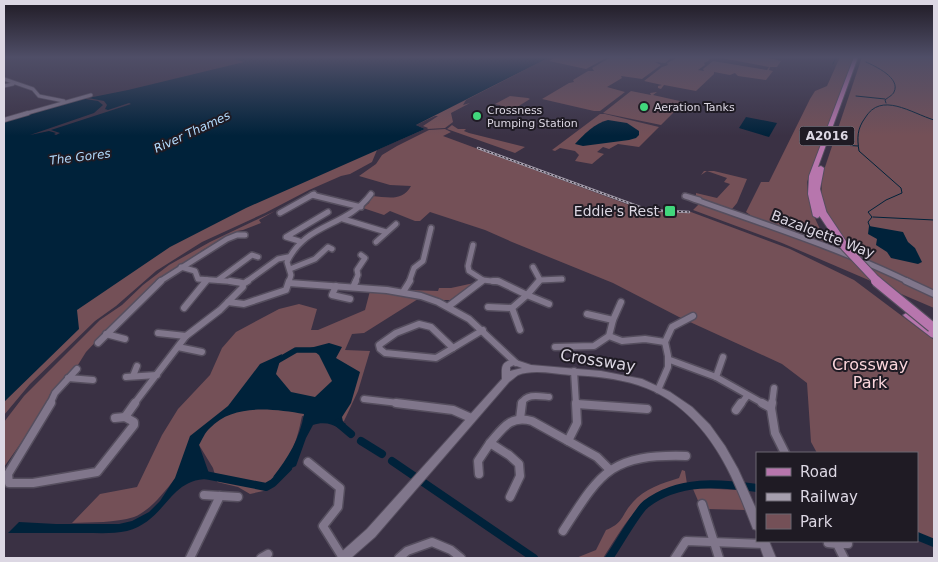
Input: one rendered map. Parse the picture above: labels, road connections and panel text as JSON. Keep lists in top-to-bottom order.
{
  "streets": {
    "main road": ["A2016"],
    "street": ["Bazalgette Way", "Crossway"]
  },
  "water": ["River Thames", "The Gores"],
  "parks": ["Crossway Park"],
  "places": {
    "other": ["Aeration Tanks", "Crossness Pumping Station"],
    "transit": ["Eddie's Rest"]
  },
  "legend": ["Road", "Railway", "Park"]
}
